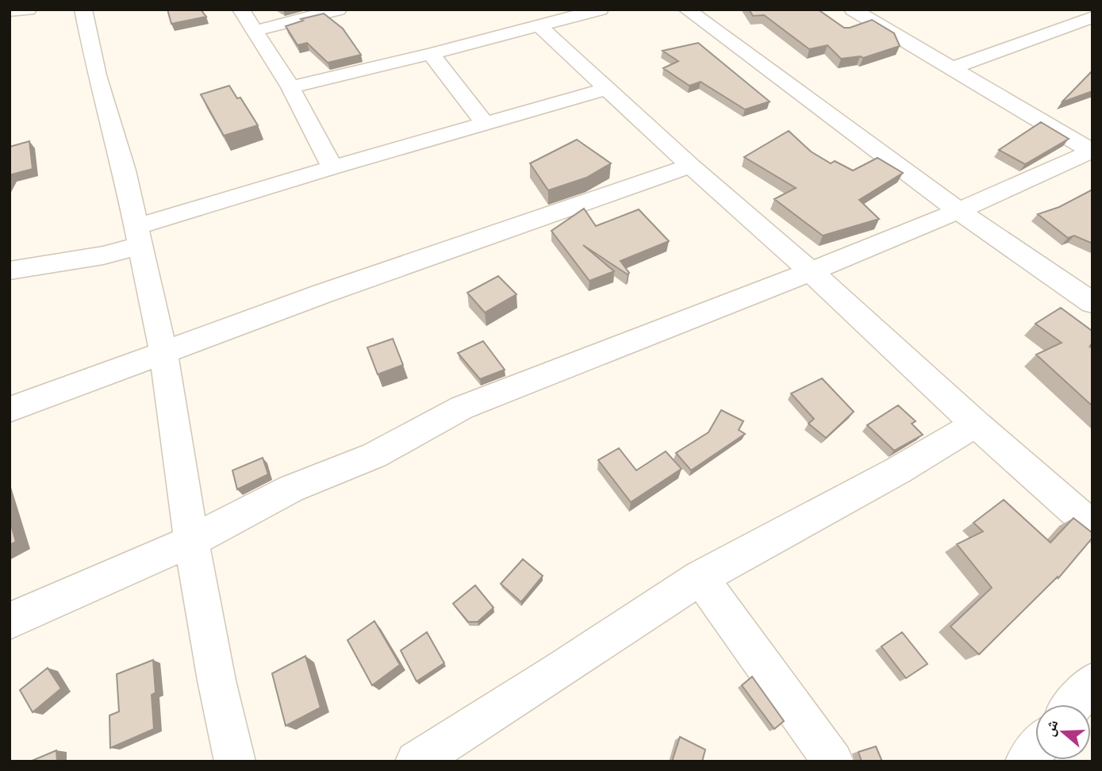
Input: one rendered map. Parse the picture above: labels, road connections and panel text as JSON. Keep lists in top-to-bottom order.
{
  "north": "left"
}
